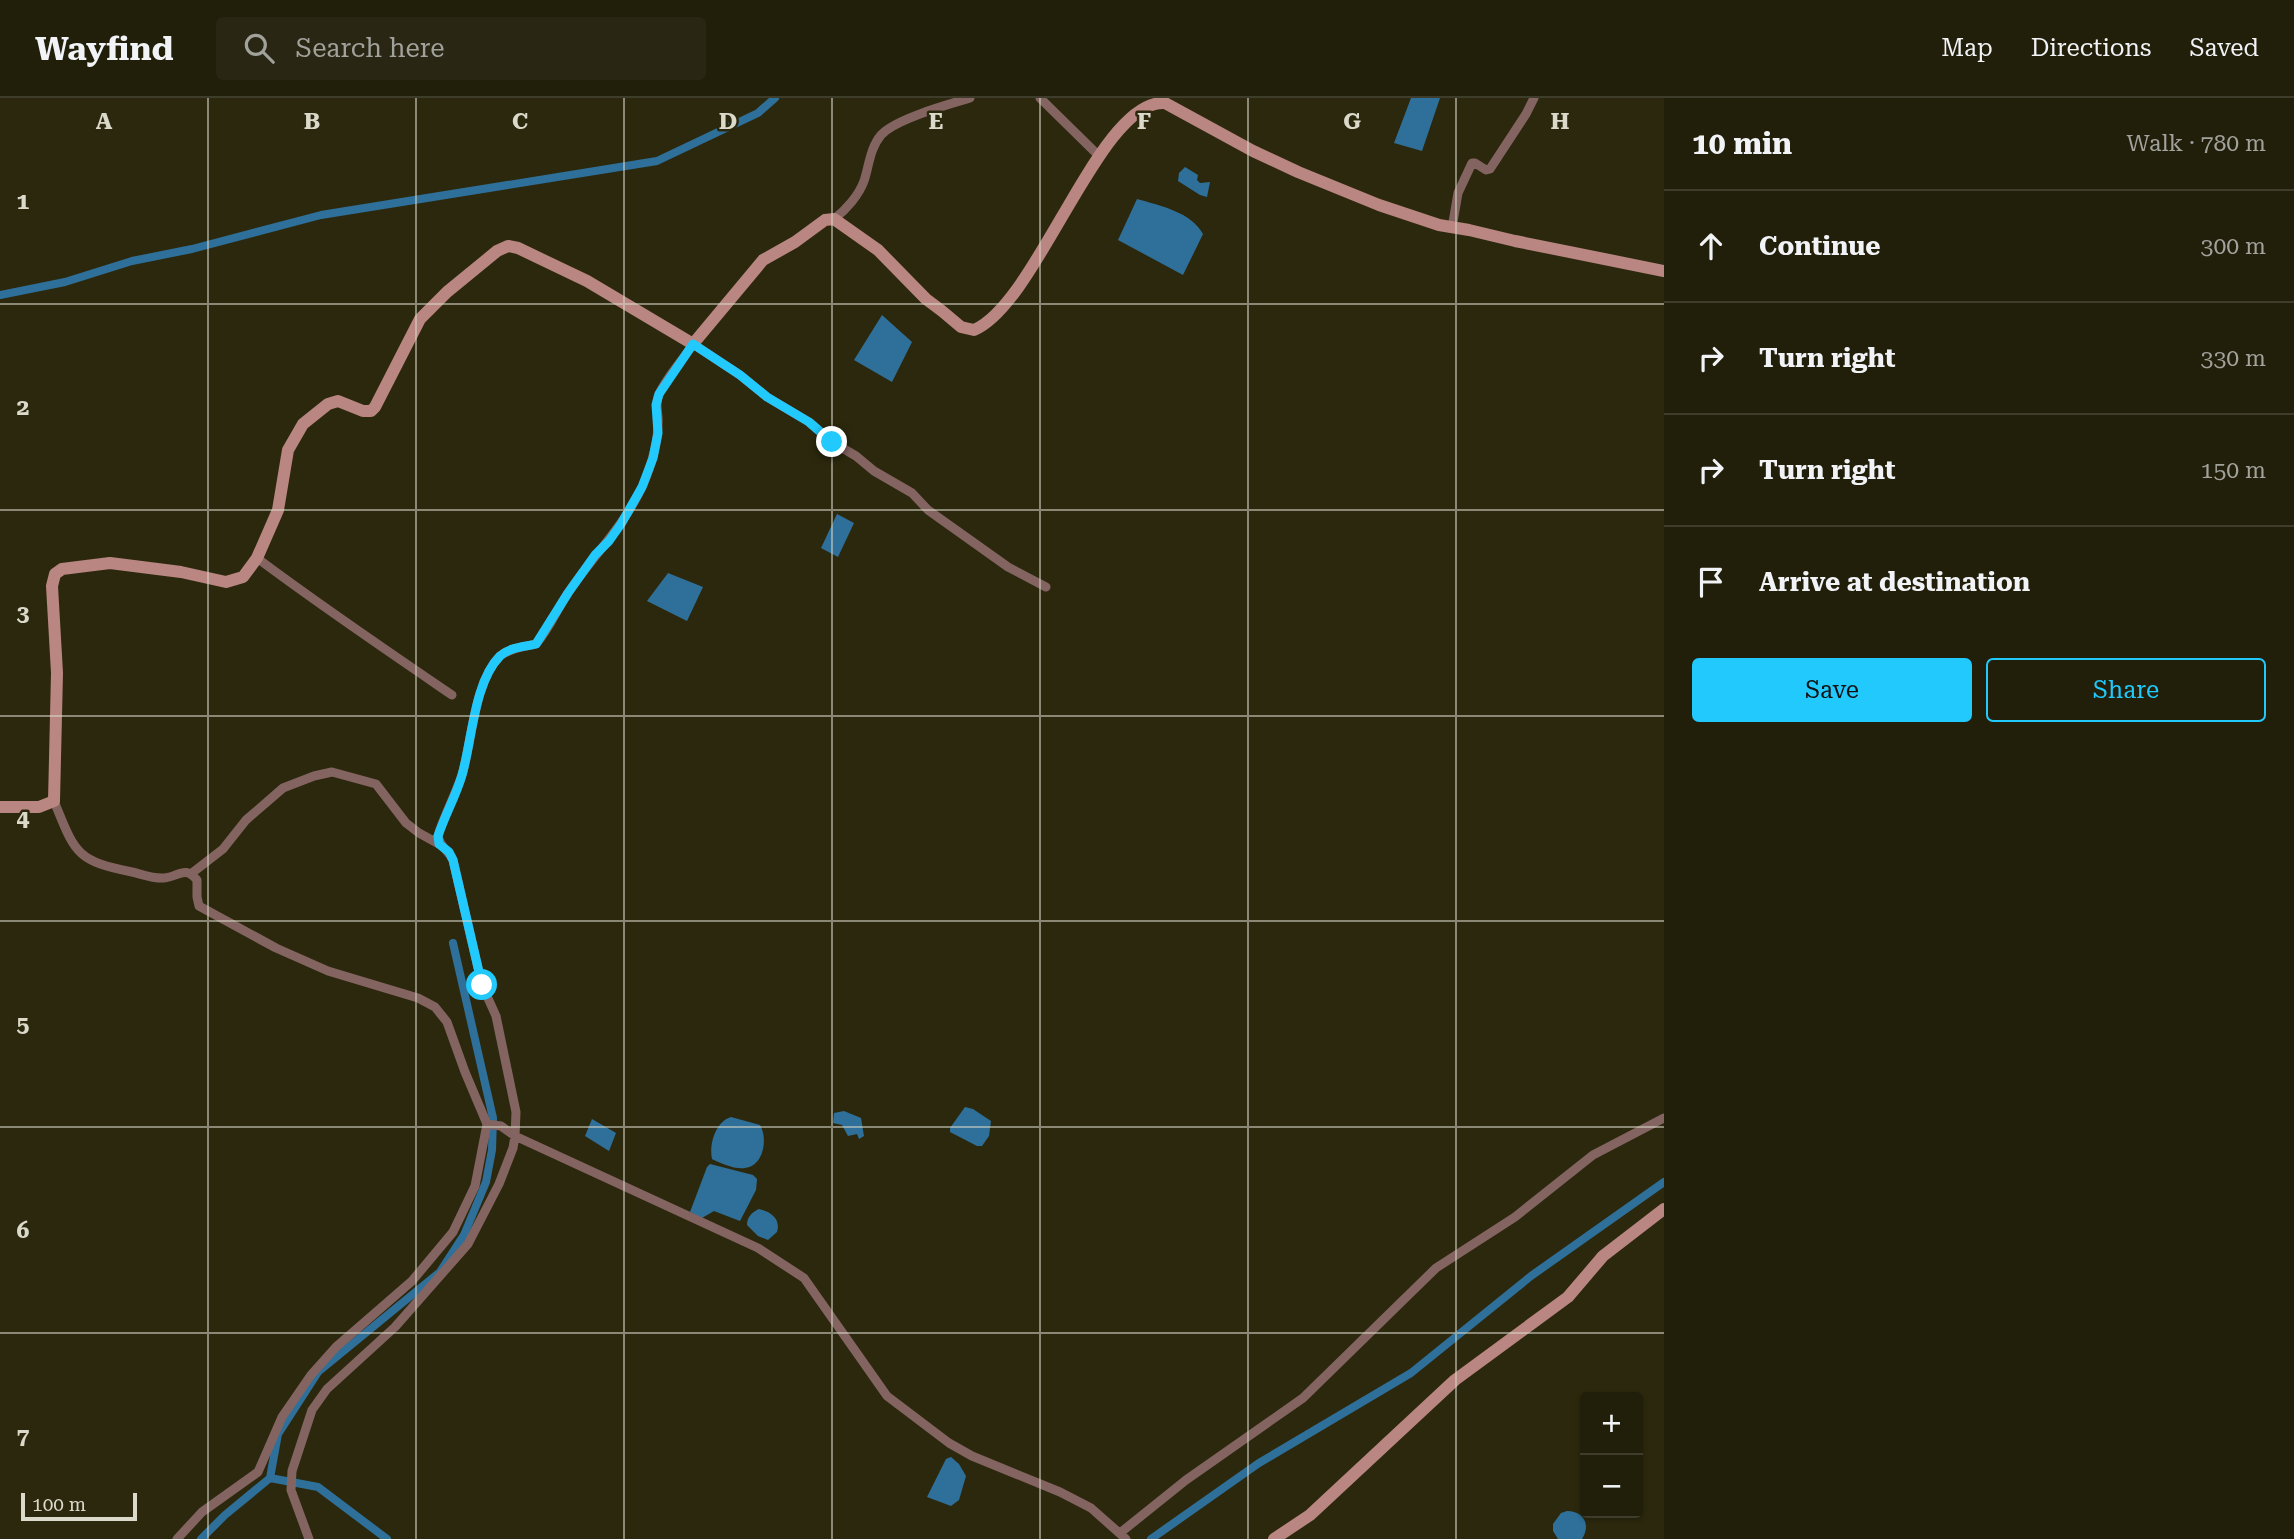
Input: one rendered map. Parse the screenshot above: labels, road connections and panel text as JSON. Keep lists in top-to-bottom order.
{
  "scale_bar": "100 m",
  "page": {
    "header": "Wayfind",
    "search": "Search here",
    "nav": ["Map", "Directions", "Saved"],
    "heading": ["10 min", "Walk · 780 m"],
    "list": [
      ["Continue", "300 m"],
      ["Turn right", "330 m"],
      ["Turn right", "150 m"],
      "Arrive at destination"
    ],
    "buttons": ["Save", "Share"],
    "map_buttons": ["+", "−"],
    "scale": "100 m"
  },
  "grid": {
    "columns": [
      "A",
      "B",
      "C",
      "D",
      "E",
      "F",
      "G",
      "H"
    ],
    "rows": [
      "1",
      "2",
      "3",
      "4",
      "5",
      "6",
      "7"
    ]
  }
}
